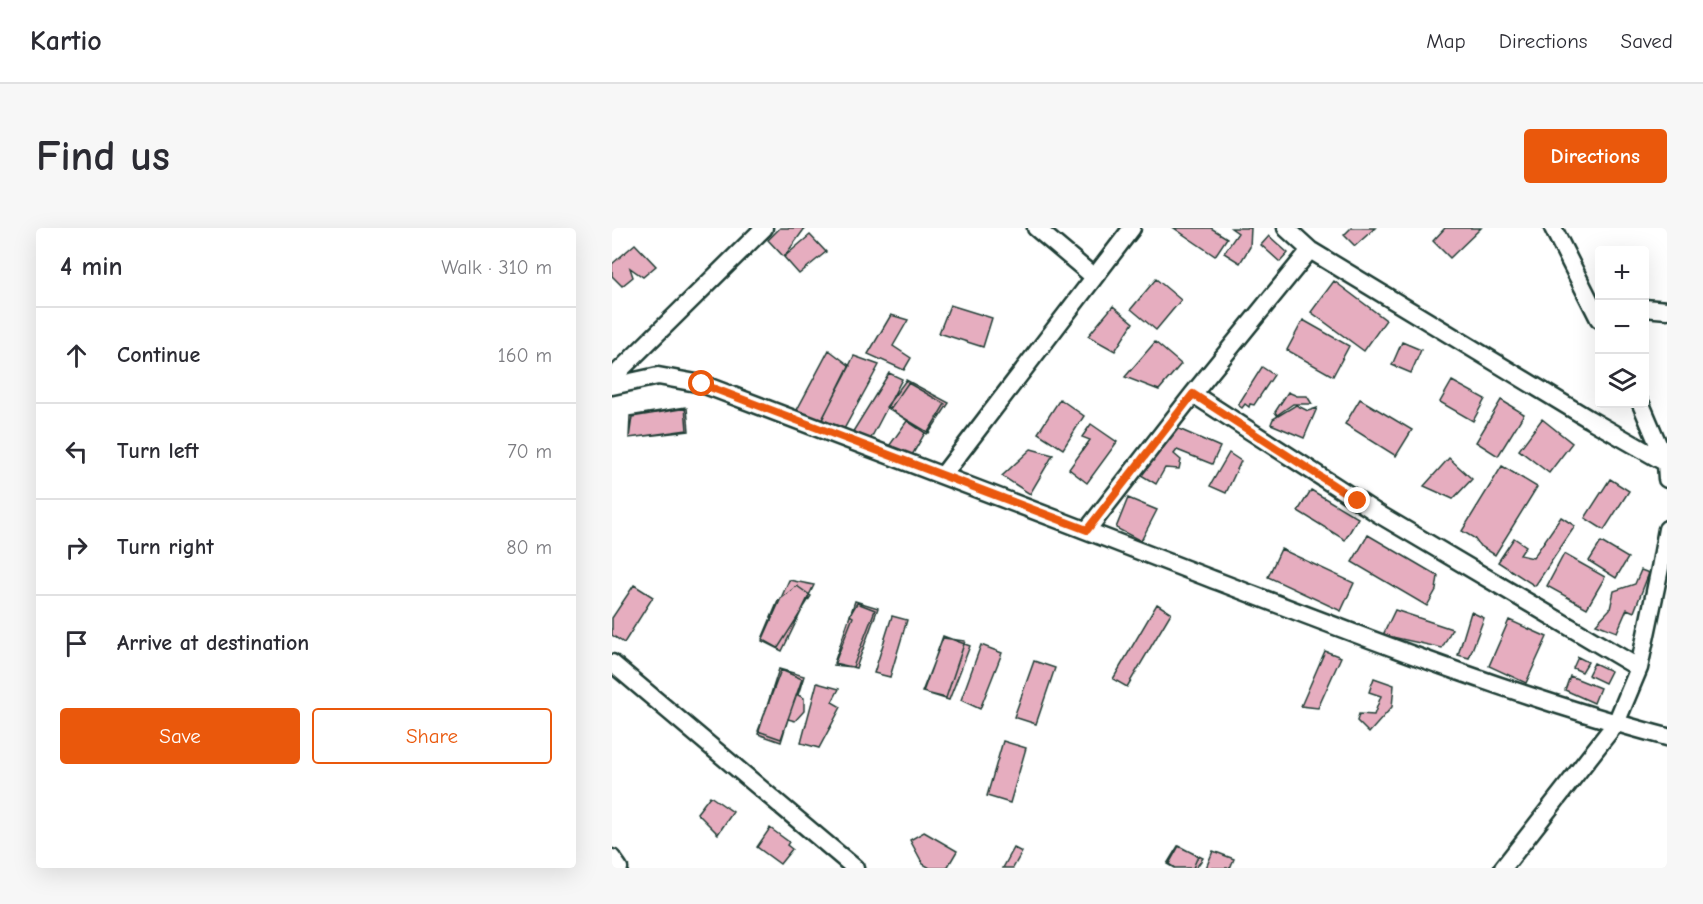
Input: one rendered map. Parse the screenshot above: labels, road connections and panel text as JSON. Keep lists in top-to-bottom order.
{
  "page": {
    "header": "Kartio",
    "nav": ["Map", "Directions", "Saved"],
    "buttons": [
      "Directions",
      ["Save", "Share"]
    ],
    "title": "Find us",
    "heading": ["4 min", "Walk · 310 m"],
    "map_buttons": ["+", "−"],
    "list": [
      ["Continue", "160 m"],
      ["Turn left", "70 m"],
      ["Turn right", "80 m"],
      "Arrive at destination"
    ]
  }
}
